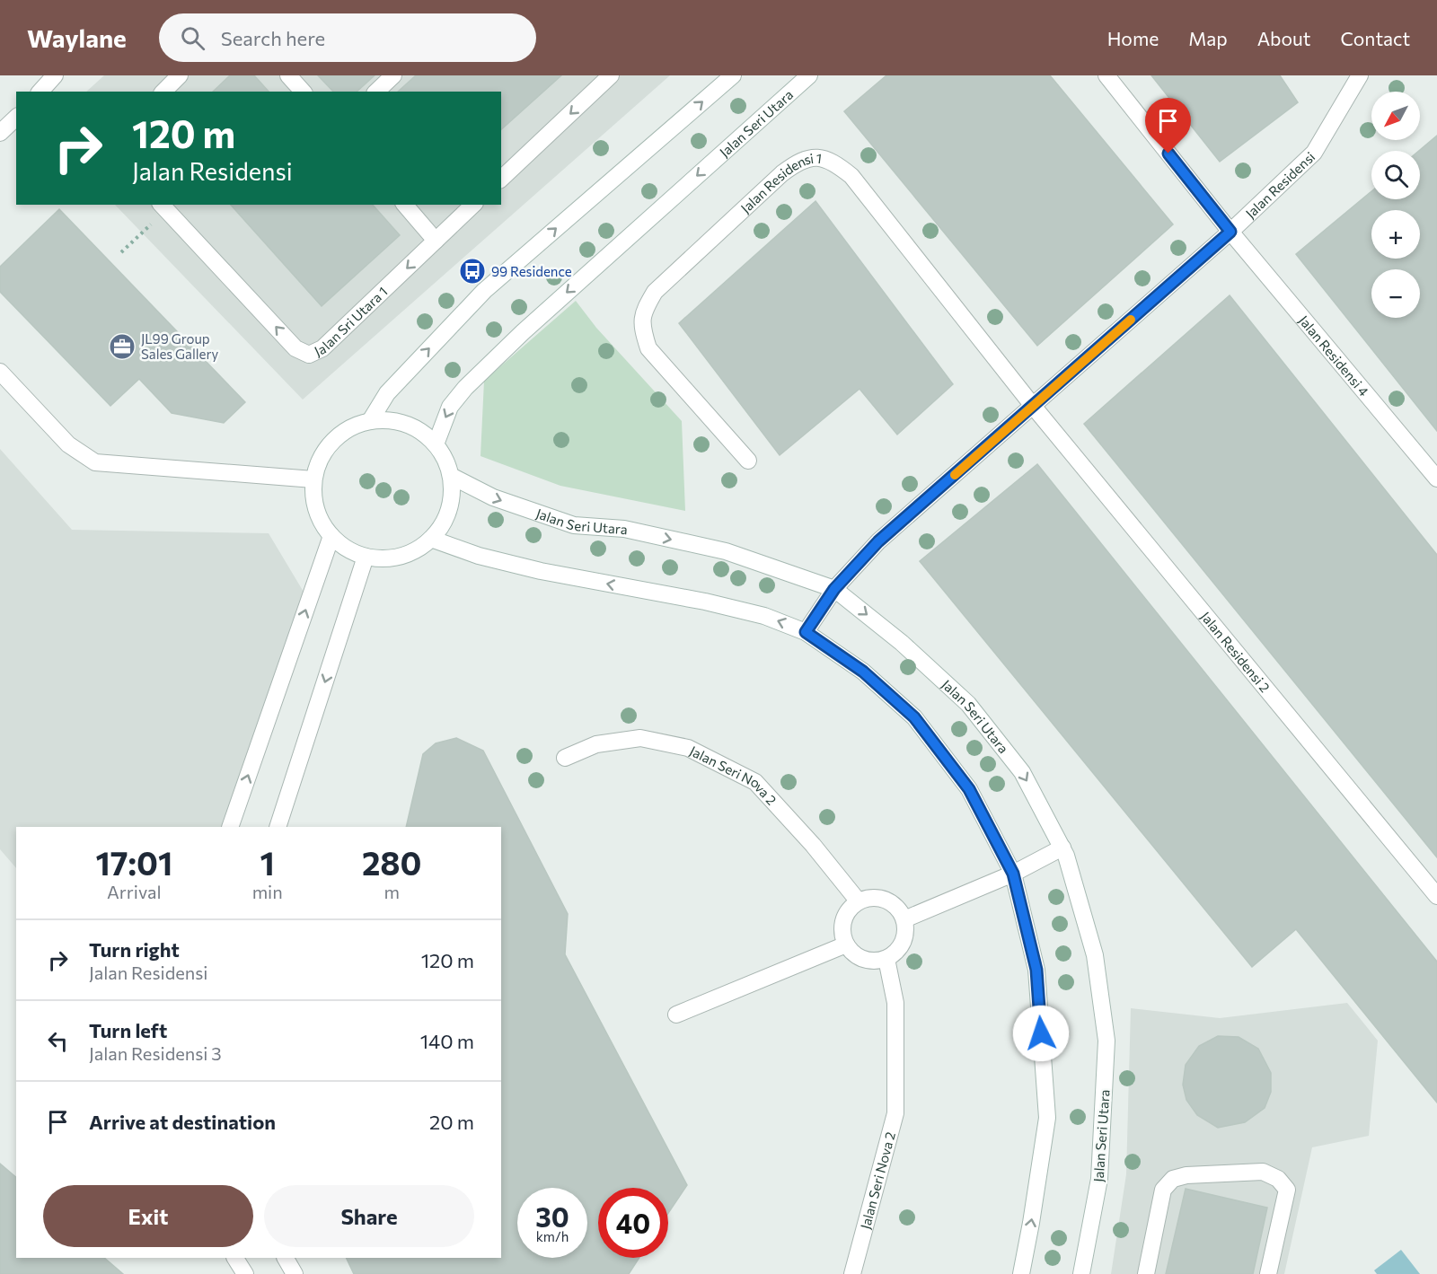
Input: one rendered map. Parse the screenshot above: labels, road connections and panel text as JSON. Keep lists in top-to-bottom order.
{
  "streets": {
    "street": [
      "Jalan Seri Utara",
      "Jalan Residensi",
      "Jalan Residensi 1",
      "Jalan Sri Utara 1",
      "Jalan Residensi 4",
      "Jalan Residensi 2",
      "Jalan Seri Nova 2"
    ]
  },
  "crossings": [
    ["Jalan Seri Utara", "Jalan Residensi"],
    ["Jalan Residensi", "Jalan Residensi 1"],
    ["Jalan Residensi", "Jalan Residensi 4"],
    ["Jalan Residensi", "Jalan Residensi 2"],
    ["Jalan Residensi 1", "Jalan Residensi 2"]
  ],
  "places": {
    "bus stop": ["99 Residence"],
    "office": ["JL99 Group Sales Gallery"]
  },
  "north": "bottom left",
  "page": {
    "header": "Waylane",
    "search": "Search here",
    "nav": [
      "Home",
      "Map",
      "About",
      "Contact"
    ],
    "map_buttons": ["+", "−"],
    "turn": ["120 m", "Jalan Residensi"],
    "eta": [
      "17:01",
      "Arrival",
      "1",
      "min",
      "280",
      "m"
    ],
    "list": [
      {
        "name": "Turn right",
        "note": "Jalan Residensi",
        "value": "120 m"
      },
      {
        "name": "Turn left",
        "note": "Jalan Residensi 3",
        "value": "140 m"
      },
      {
        "name": "Arrive at destination",
        "value": "20 m"
      }
    ],
    "buttons": ["Exit", "Share"],
    "speed": "30 km/h",
    "limit": "40"
  }
}
